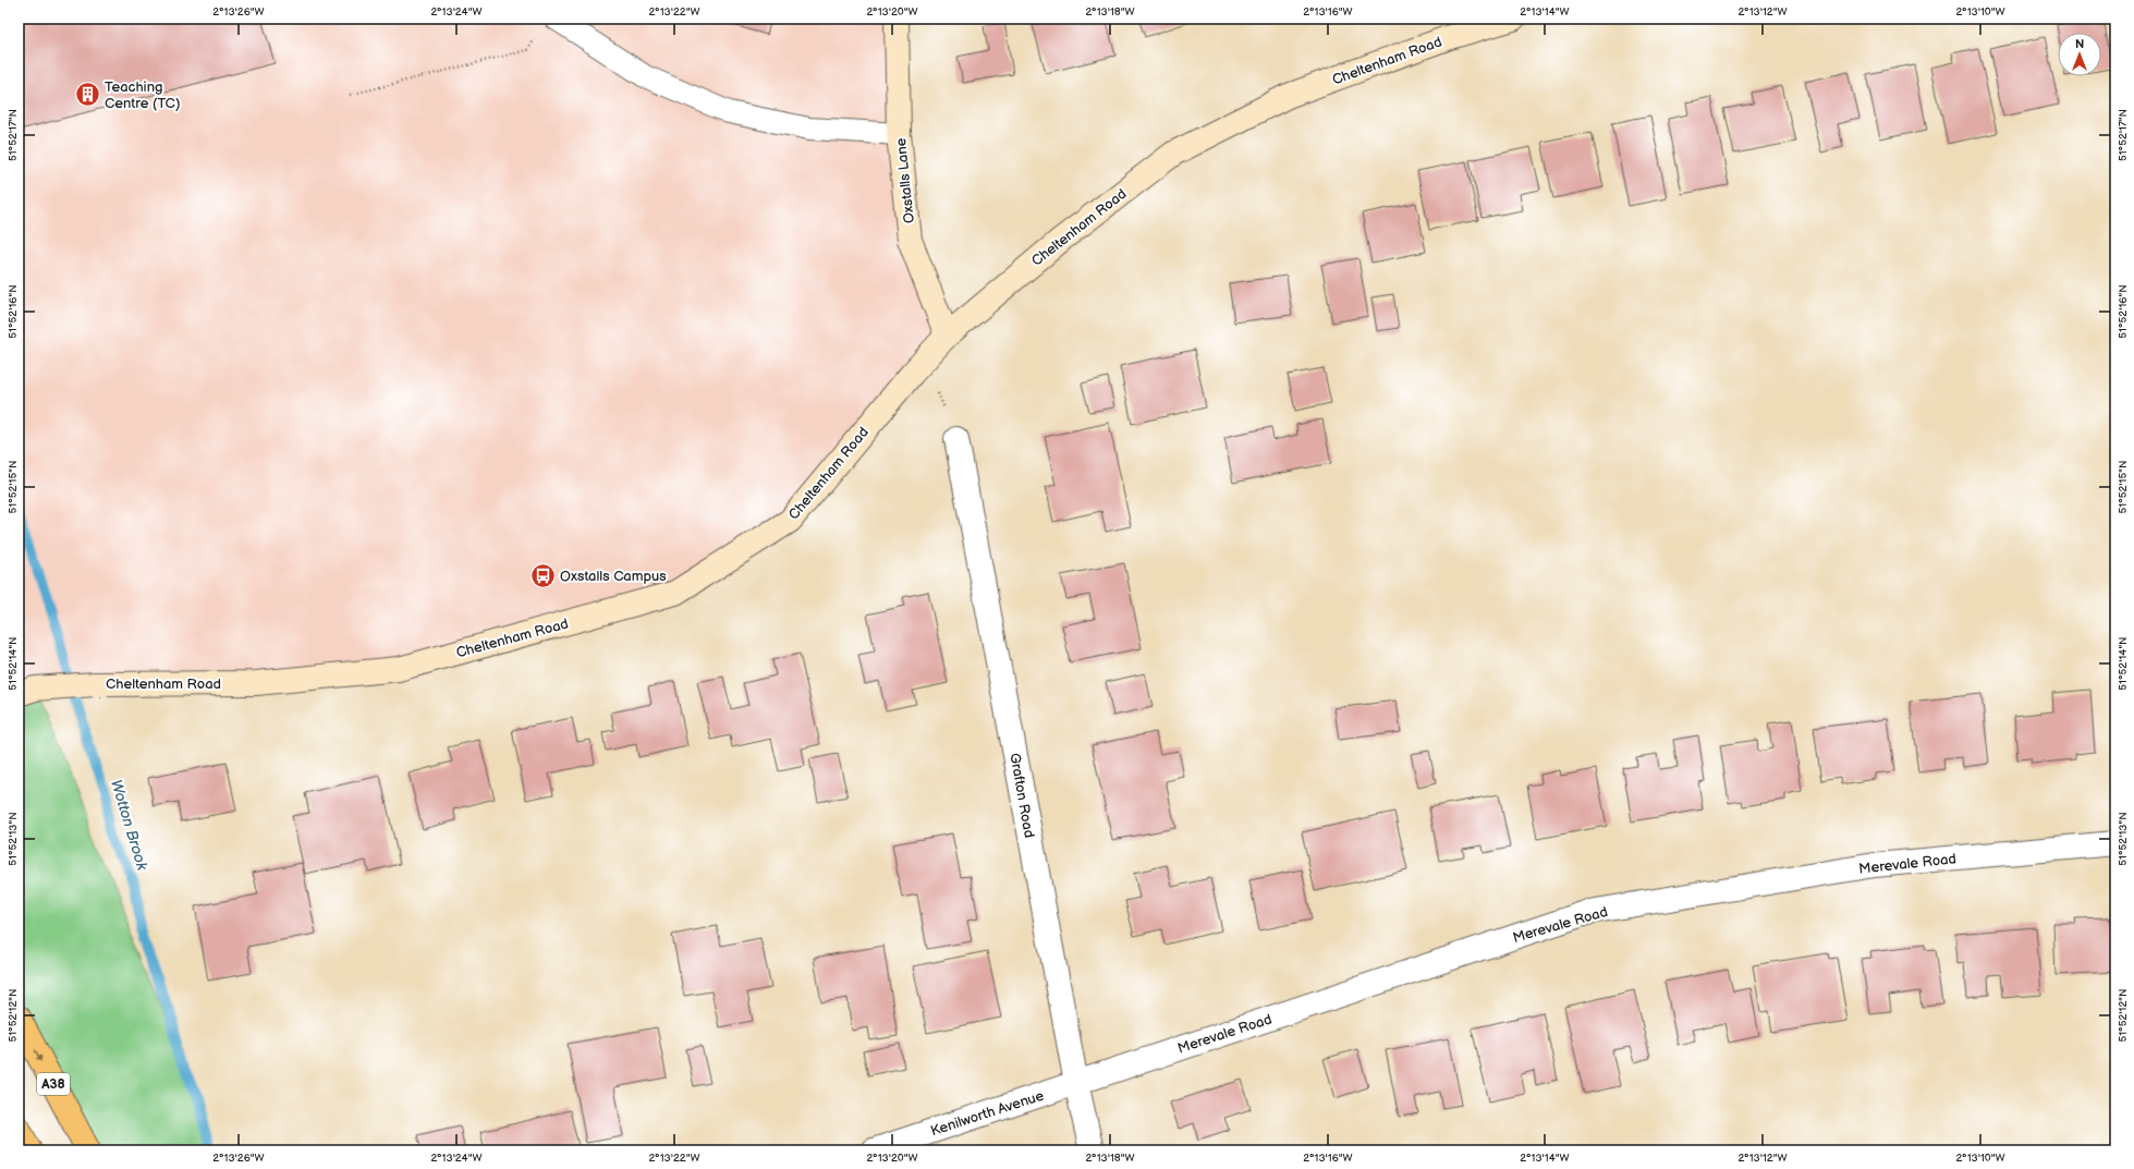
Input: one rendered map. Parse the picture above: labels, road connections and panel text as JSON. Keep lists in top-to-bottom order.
{
  "streets": {
    "main road": ["Cheltenham Road", "Oxstalls Lane", "A38"],
    "street": ["Grafton Road", "Merevale Road", "Kenilworth Avenue"]
  },
  "crossings": [
    ["Cheltenham Road", "Oxstalls Lane"],
    ["Grafton Road", "Merevale Road"],
    ["Grafton Road", "Kenilworth Avenue"],
    ["Merevale Road", "Kenilworth Avenue"]
  ],
  "water": ["Wotton Brook"],
  "places": {
    "building": ["Teaching Centre (TC)"],
    "bus stop": ["Oxstalls Campus"]
  },
  "north": "top",
  "coordinates": [
    "2°13'26\"W",
    "2°13'24\"W",
    "2°13'22\"W",
    "2°13'20\"W",
    "2°13'18\"W",
    "2°13'16\"W",
    "2°13'14\"W",
    "2°13'12\"W",
    "2°13'10\"W",
    "51°52'17\"N",
    "51°52'16\"N",
    "51°52'15\"N",
    "51°52'14\"N",
    "51°52'13\"N",
    "51°52'12\"N"
  ]
}
